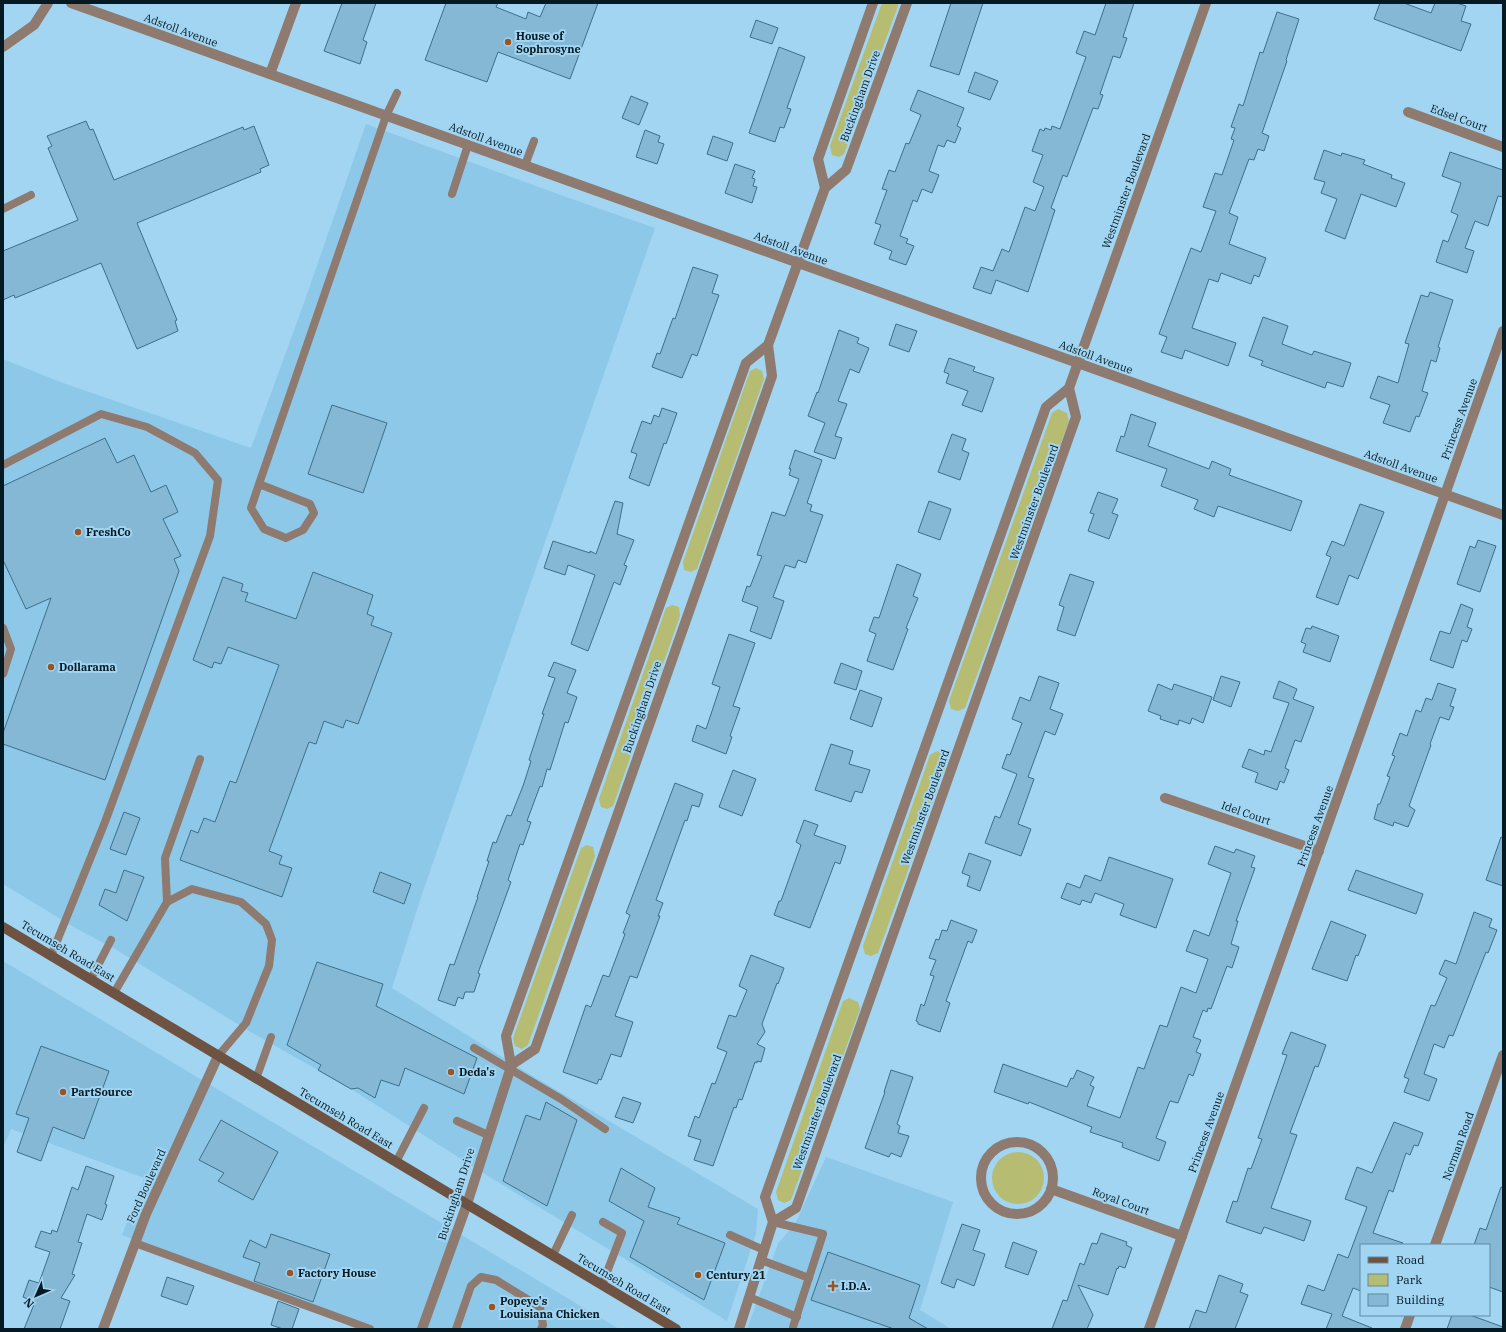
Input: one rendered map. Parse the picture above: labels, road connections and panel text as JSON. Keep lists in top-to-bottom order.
{
  "streets": {
    "main road": ["Tecumseh Road East"],
    "street": [
      "Adstoll Avenue",
      "Buckingham Drive",
      "Edsel Court",
      "Westminster Boulevard",
      "Princess Avenue",
      "Idel Court",
      "Norman Road",
      "Ford Boulevard",
      "Royal Court"
    ]
  },
  "crossings": [
    ["Adstoll Avenue", "Buckingham Drive"],
    ["Adstoll Avenue", "Westminster Boulevard"],
    ["Adstoll Avenue", "Princess Avenue"],
    ["Buckingham Drive", "Tecumseh Road East"],
    ["Princess Avenue", "Idel Court"],
    ["Princess Avenue", "Royal Court"],
    ["Tecumseh Road East", "Ford Boulevard"]
  ],
  "places": {
    "other": [
      "House of Sophrosyne",
      "FreshCo",
      "Dollarama",
      "Deda's",
      "PartSource",
      "Factory House",
      "Century 21",
      "Popeye's Louisiana Chicken"
    ],
    "health": ["I.D.A."]
  },
  "legend": ["Road", "Park", "Building"],
  "north": "bottom left"
}
